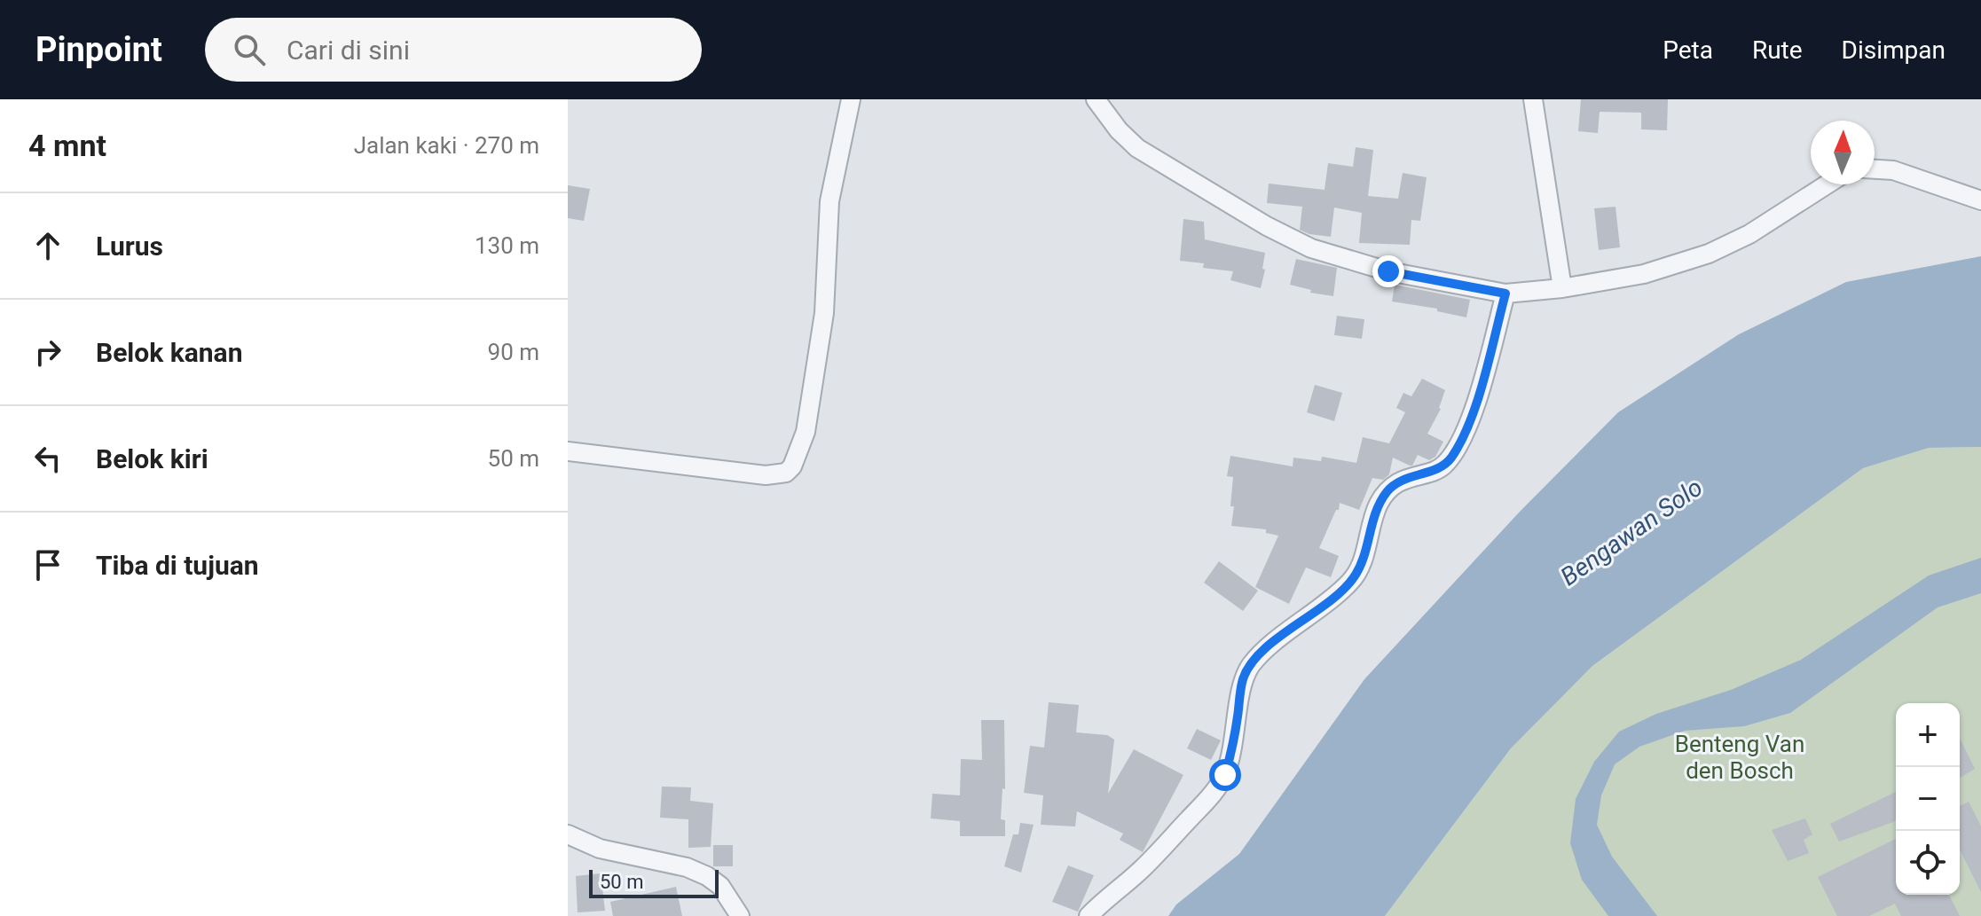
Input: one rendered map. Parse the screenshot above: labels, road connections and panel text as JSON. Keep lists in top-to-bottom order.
{
  "water": ["Bengawan Solo"],
  "parks": ["Benteng Van den Bosch"],
  "scale_bar": "50 m",
  "north": "top",
  "page": {
    "header": "Pinpoint",
    "search": "Cari di sini",
    "nav": ["Peta", "Rute", "Disimpan"],
    "heading": ["4 mnt", "Jalan kaki · 270 m"],
    "list": [
      ["Lurus", "130 m"],
      ["Belok kanan", "90 m"],
      ["Belok kiri", "50 m"],
      "Tiba di tujuan"
    ],
    "map_buttons": ["+", "−"],
    "scale": "50 m"
  }
}
